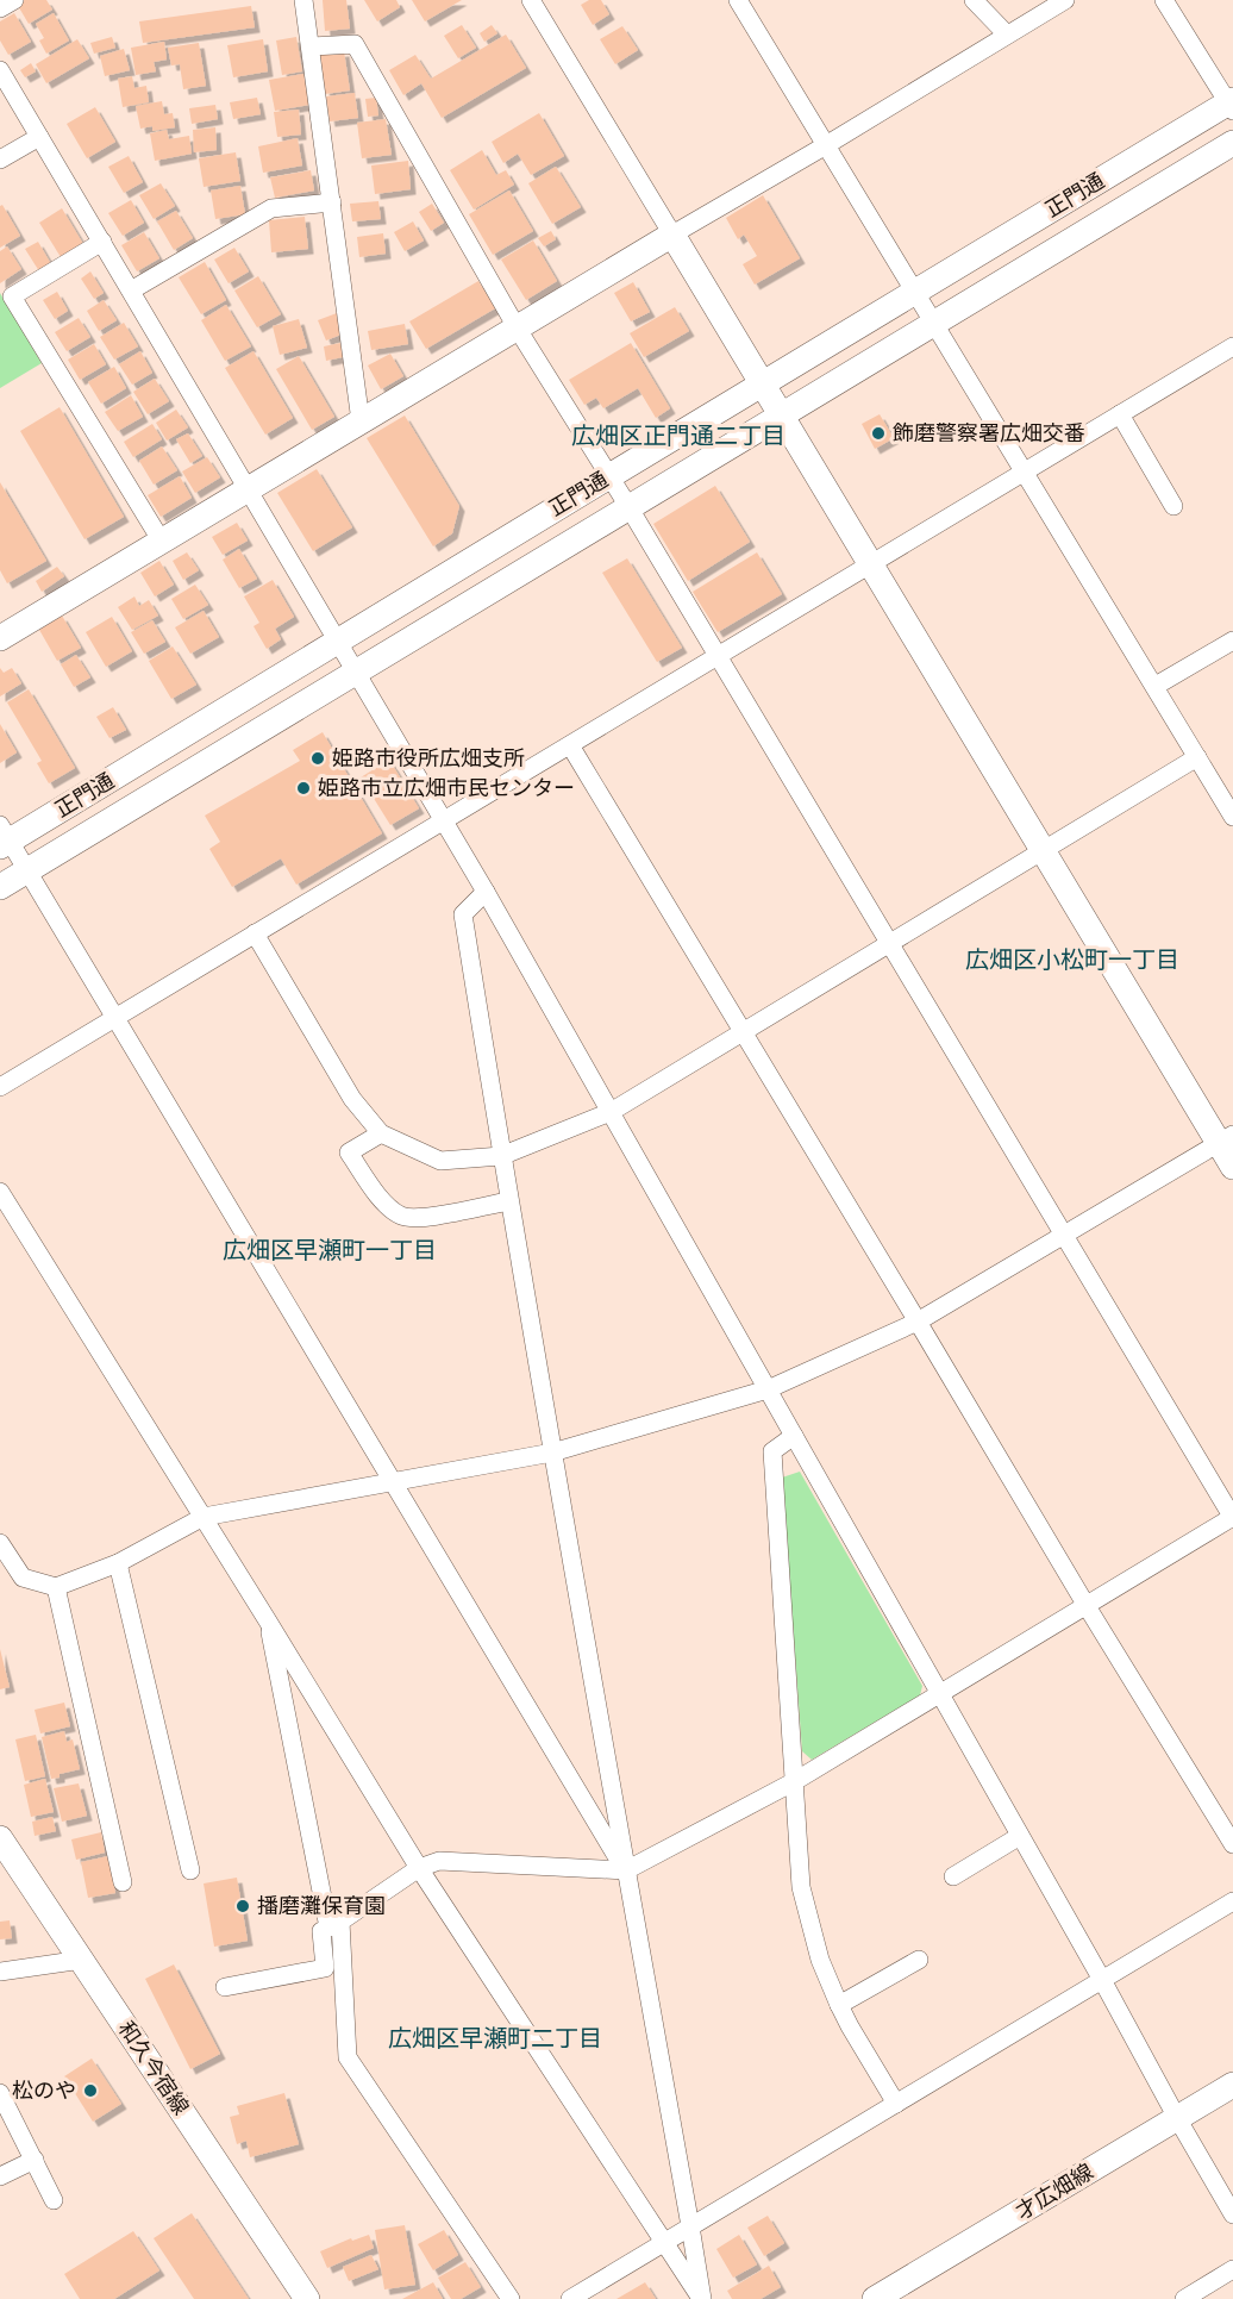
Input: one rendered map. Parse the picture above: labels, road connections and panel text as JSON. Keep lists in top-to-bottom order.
{
  "streets": {
    "street": ["正門通", "和久今宿線", "才広畑線"]
  },
  "districts": [
    "広畑区正門通二丁目",
    "広畑区小松町一丁目",
    "広畑区早瀬町一丁目",
    "広畑区早瀬町二丁目"
  ],
  "places": [
    "飾磨警察署広畑交番",
    "姫路市役所広畑支所",
    "姫路市立広畑市民センター",
    "播磨灘保育園",
    "松のや"
  ]
}
